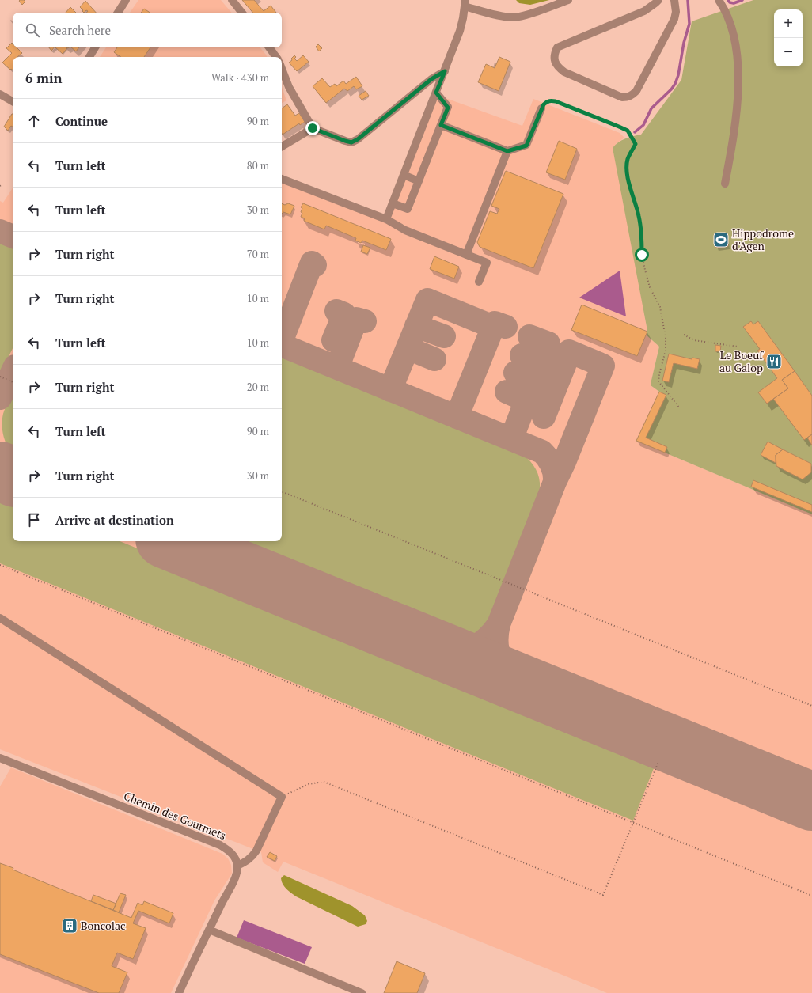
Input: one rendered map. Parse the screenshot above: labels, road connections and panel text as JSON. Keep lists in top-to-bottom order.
{
  "streets": {
    "street": ["Chemin des Gourmets"]
  },
  "places": {
    "sports": ["Hippodrome d'Agen"],
    "restaurant": ["Le Boeuf au Galop"],
    "building": ["Boncolac"]
  },
  "page": {
    "map_buttons": ["+", "−"],
    "search": "Search here",
    "heading": ["6 min", "Walk · 430 m"],
    "list": [
      ["Continue", "90 m"],
      ["Turn left", "80 m"],
      ["Turn left", "30 m"],
      ["Turn right", "70 m"],
      ["Turn right", "10 m"],
      ["Turn left", "10 m"],
      ["Turn right", "20 m"],
      ["Turn left", "90 m"],
      ["Turn right", "30 m"],
      "Arrive at destination"
    ]
  }
}
